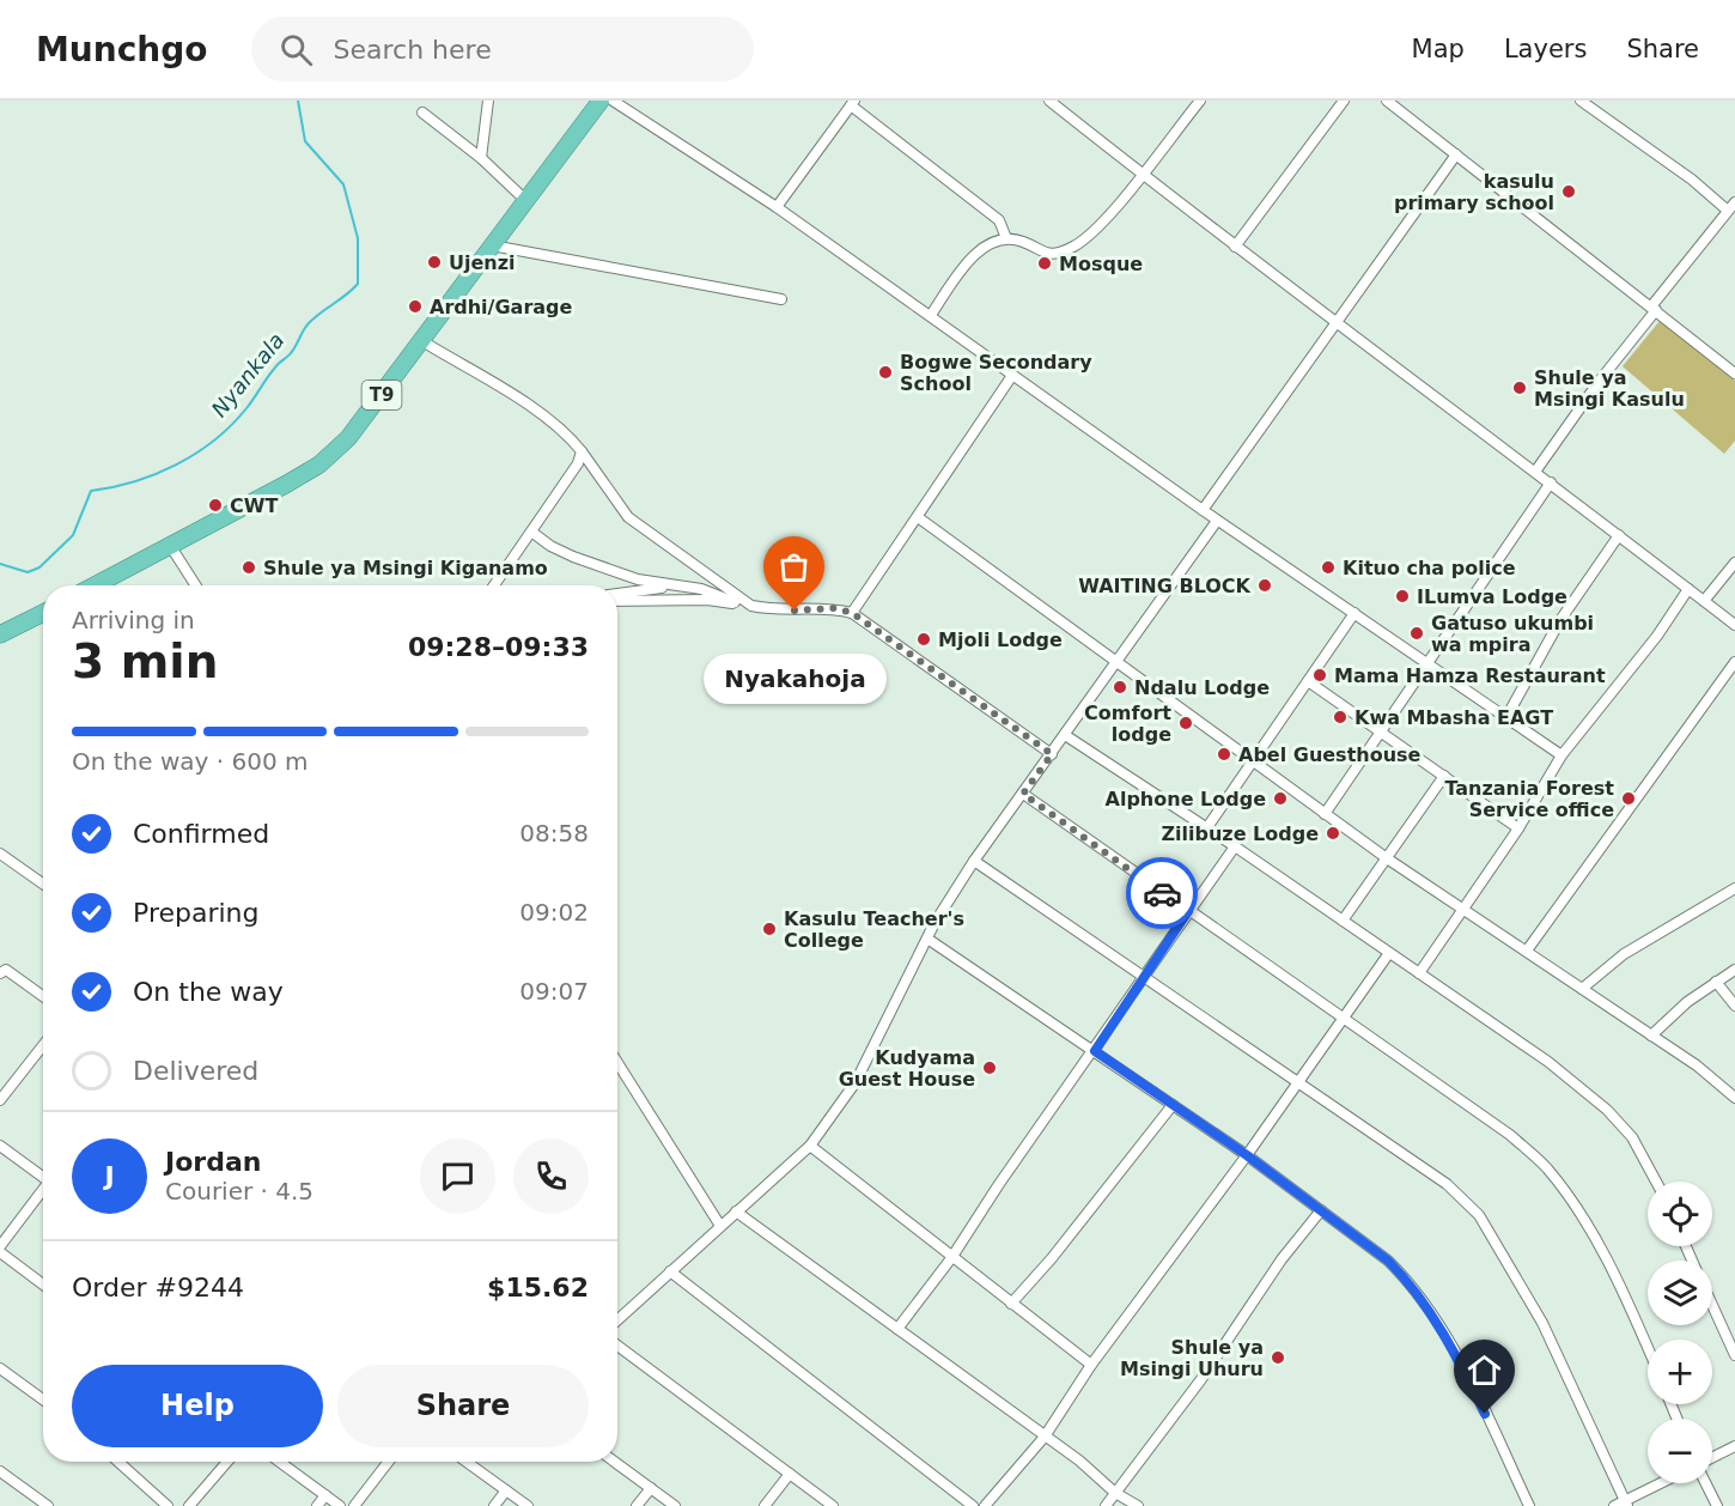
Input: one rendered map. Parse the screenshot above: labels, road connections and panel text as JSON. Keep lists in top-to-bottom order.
{
  "streets": {
    "highway": ["T9"]
  },
  "water": ["Nyankala"],
  "places": [
    "kasulu primary school",
    "Ujenzi",
    "Mosque",
    "Ardhi/Garage",
    "Bogwe Secondary School",
    "Shule ya Msingi Kasulu",
    "CWT",
    "Shule ya Msingi Kiganamo",
    "Kituo cha police",
    "WAITING BLOCK",
    "ILumva Lodge",
    "Nyakahoja",
    "Gatuso ukumbi wa mpira",
    "Mjoli Lodge",
    "Mama Hamza Restaurant",
    "Ndalu Lodge",
    "Kwa Mbasha EAGT",
    "Comfort lodge",
    "Abel Guesthouse",
    "Alphone Lodge",
    "Tanzania Forest Service office",
    "Zilibuze Lodge",
    "Kasulu Teacher's College",
    "Kudyama Guest House",
    "Shule ya Msingi Uhuru"
  ],
  "page": {
    "header": "Munchgo",
    "search": "Search here",
    "nav": ["Map", "Layers", "Share"],
    "heading": ["3 min", "Arriving in", "09:28–09:33"],
    "panel": [
      "Jordan",
      "Courier · 4.5",
      "Order #9244",
      "$15.62"
    ],
    "bubble": "Nyakahoja",
    "bar": "On the way · 600 m",
    "list": [
      ["Confirmed", "08:58"],
      ["Preparing", "09:02"],
      ["On the way", "09:07"],
      "Delivered"
    ],
    "round": "J",
    "map_buttons": ["+", "−"],
    "buttons": ["Help", "Share"]
  }
}
